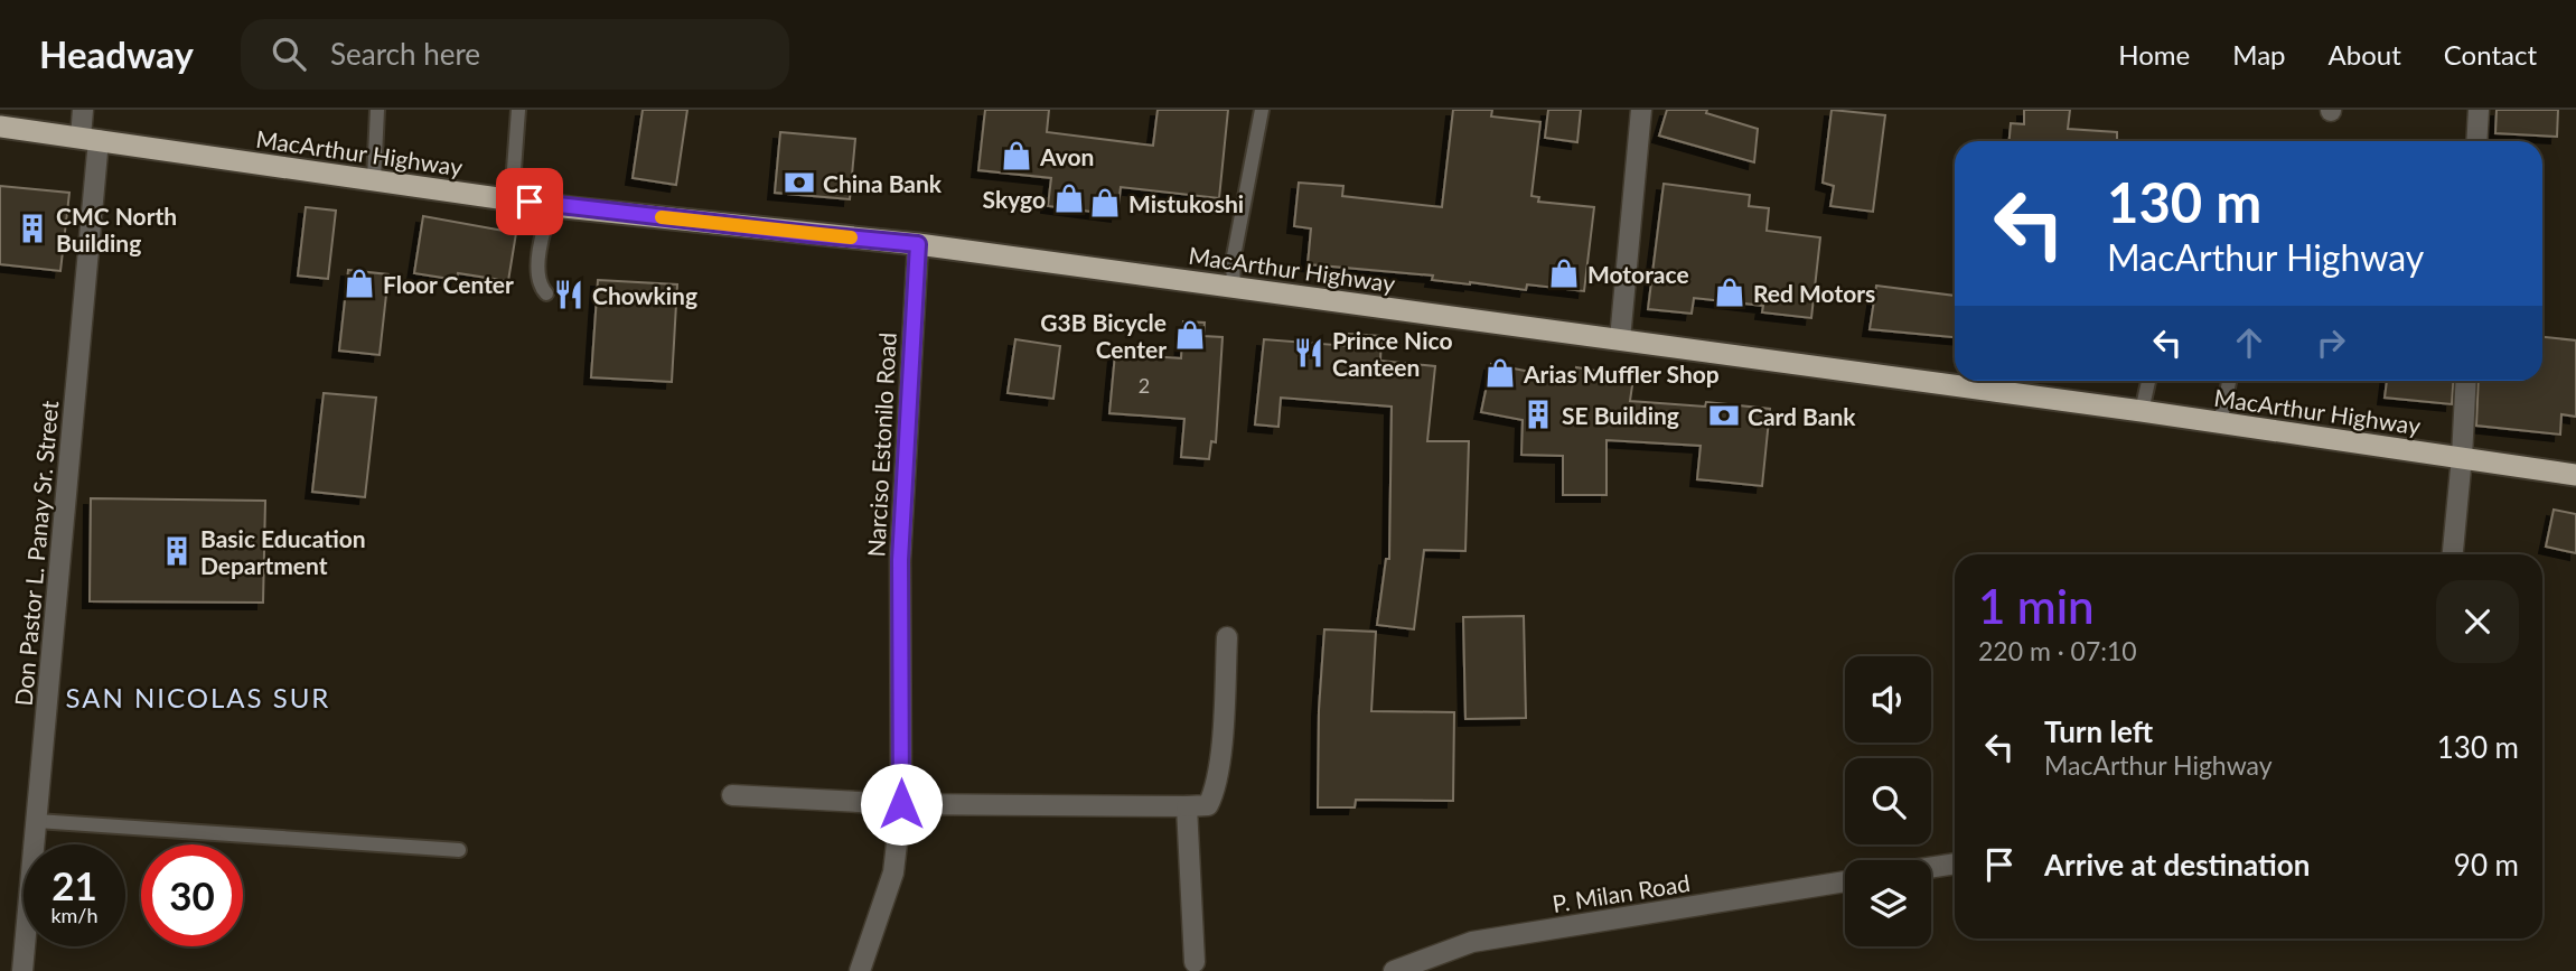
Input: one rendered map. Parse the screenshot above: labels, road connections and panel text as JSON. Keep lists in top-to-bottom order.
{
  "streets": {
    "highway": ["MacArthur Highway"],
    "street": ["Narciso Estonilo Road", "Don Pastor L. Panay Sr. Street", "P. Milan Road"]
  },
  "crossings": [
    ["MacArthur Highway", "Narciso Estonilo Road"],
    ["MacArthur Highway", "Don Pastor L. Panay Sr. Street"]
  ],
  "districts": ["SAN NICOLAS SUR"],
  "places": {
    "shop": [
      "Avon",
      "Skygo",
      "Mistukoshi",
      "Motorace",
      "Floor Center",
      "Red Motors",
      "G3B Bicycle Center",
      "Arias Muffler Shop"
    ],
    "bank": ["China Bank", "Card Bank"],
    "building": ["CMC North Building", "SE Building", "Basic Education Department"],
    "restaurant": ["Chowking", "Prince Nico Canteen"]
  },
  "house_numbers": ["2"],
  "page": {
    "header": "Headway",
    "search": "Search here",
    "nav": [
      "Home",
      "Map",
      "About",
      "Contact"
    ],
    "turn": ["130 m", "MacArthur Highway"],
    "heading": ["1 min", "220 m · 07:10"],
    "list": [
      {
        "name": "Turn left",
        "note": "MacArthur Highway",
        "value": "130 m"
      },
      {
        "name": "Arrive at destination",
        "value": "90 m"
      }
    ],
    "speed": "21 km/h",
    "limit": "30"
  }
}
